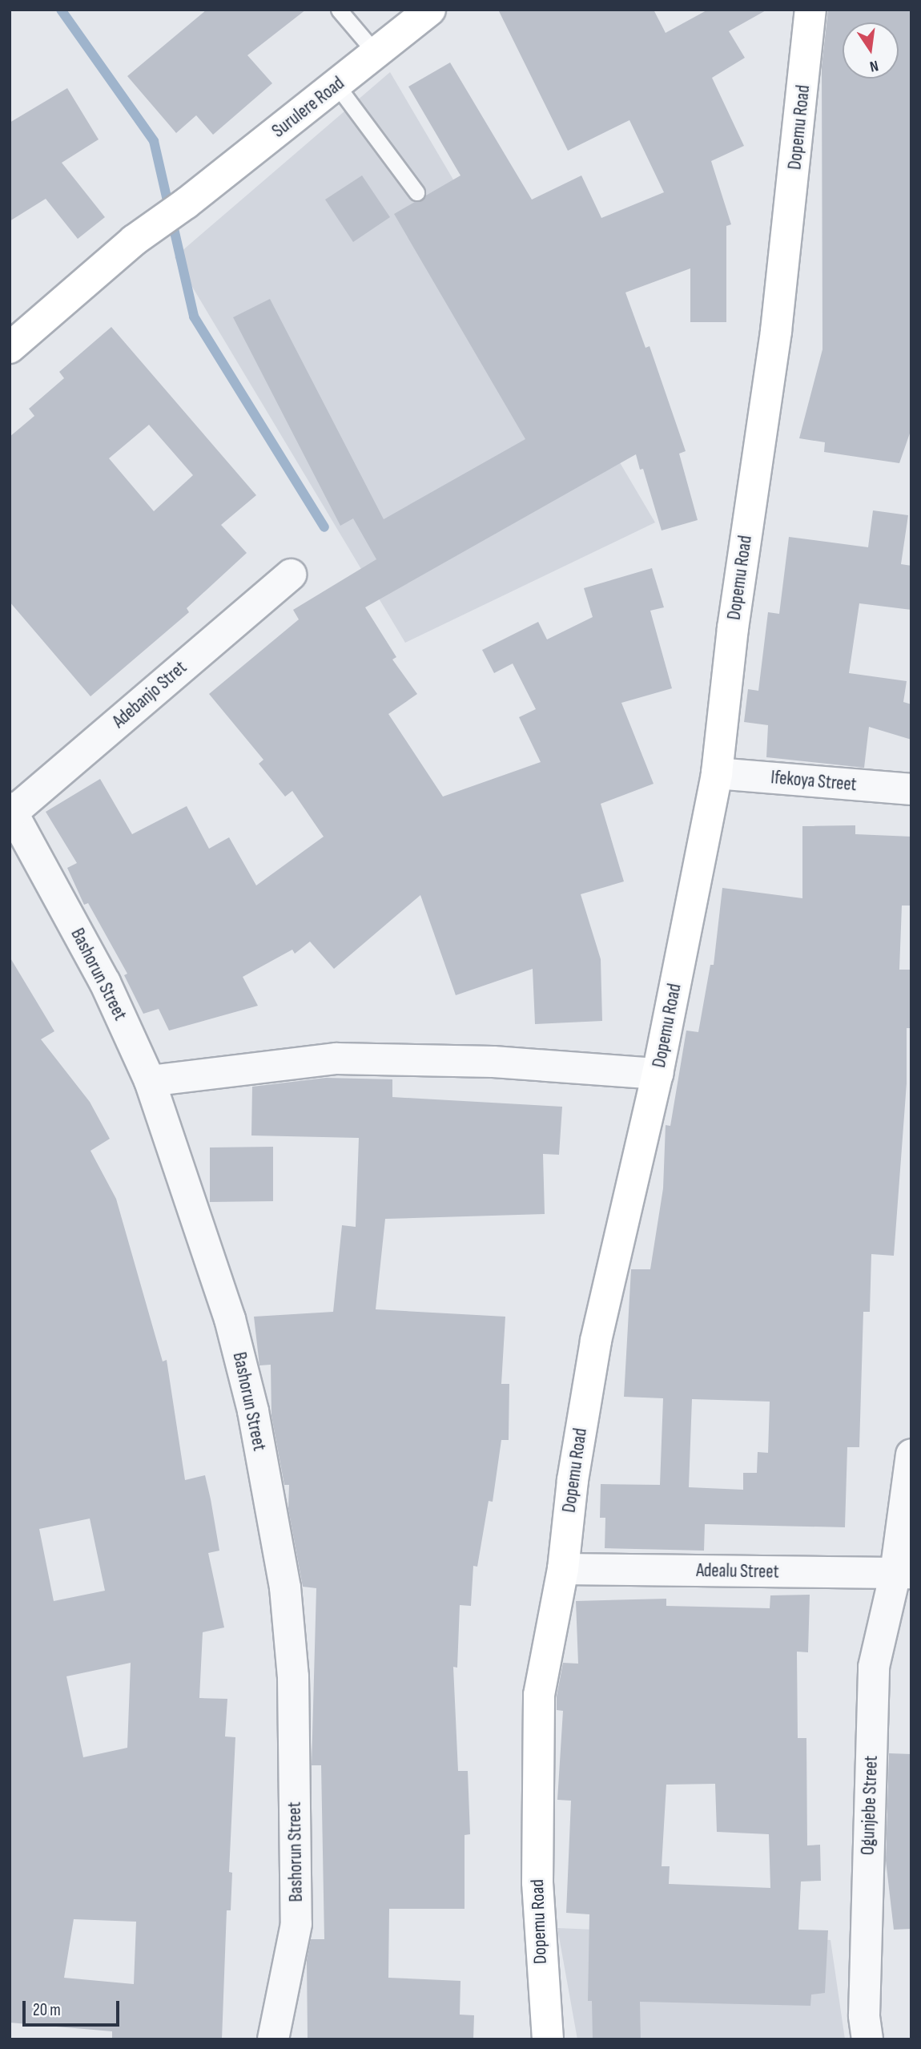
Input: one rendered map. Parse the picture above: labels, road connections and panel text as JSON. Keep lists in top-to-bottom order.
{
  "streets": {
    "main road": ["Surulere Road", "Dopemu Road"],
    "street": [
      "Adebanjo Stret",
      "Ifekoya Street",
      "Bashorun Street",
      "Adealu Street",
      "Ogunjebe Street"
    ]
  },
  "crossings": [
    ["Dopemu Road", "Ifekoya Street"],
    ["Dopemu Road", "Adealu Street"],
    ["Adebanjo Stret", "Bashorun Street"],
    ["Adealu Street", "Ogunjebe Street"]
  ],
  "scale_bar": "20 m",
  "north": "bottom"
}
